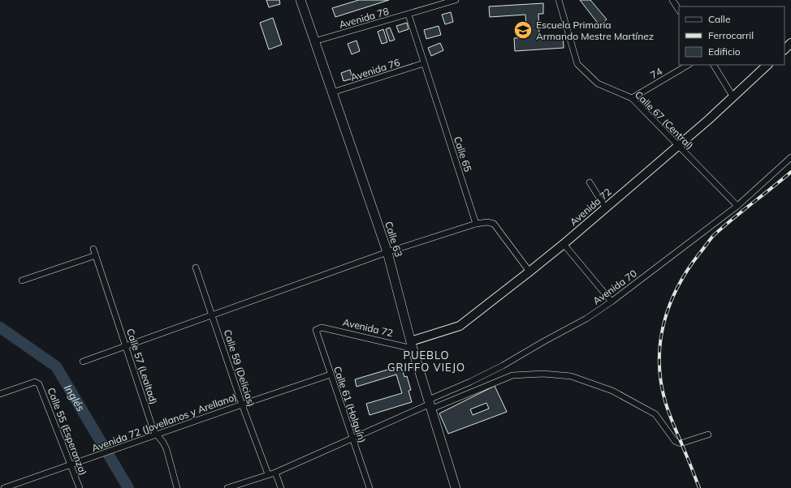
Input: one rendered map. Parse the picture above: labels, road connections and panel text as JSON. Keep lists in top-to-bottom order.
{
  "streets": {
    "main road": ["Calle 63"],
    "street": [
      "Avenida 78",
      "Avenida 76",
      "74",
      "Calle 67 (Central)",
      "Calle 65",
      "Avenida 72",
      "Avenida 70",
      "Calle 57 (Lealtad)",
      "Calle 59 (Delicias)",
      "Calle 61 (Holguín)",
      "Avenida 72 (Jovellanos y Arellano)",
      "Calle 55 (Esperanza)"
    ]
  },
  "crossings": [
    ["Avenida 78", "Calle 65"],
    ["Avenida 78", "Calle 63"],
    ["Avenida 76", "Calle 65"],
    ["Avenida 76", "Calle 63"],
    ["74", "Calle 67 (Central)"],
    ["Calle 67 (Central)", "Avenida 72"],
    ["Calle 67 (Central)", "Avenida 70"],
    ["Avenida 72", "Calle 63"],
    ["Avenida 72", "Calle 61 (Holguín)"],
    ["Calle 63", "Avenida 70"],
    ["Calle 57 (Lealtad)", "Avenida 72 (Jovellanos y Arellano)"],
    ["Calle 59 (Delicias)", "Avenida 72 (Jovellanos y Arellano)"],
    ["Calle 61 (Holguín)", "Avenida 72 (Jovellanos y Arellano)"],
    ["Avenida 72 (Jovellanos y Arellano)", "Calle 55 (Esperanza)"]
  ],
  "districts": ["PUEBLO GRIFFO VIEJO"],
  "water": ["Inglés"],
  "places": {
    "school or university": ["Escuela Primaria Armando Mestre Martínez"]
  },
  "legend": ["Calle", "Ferrocarril", "Edificio"]
}
